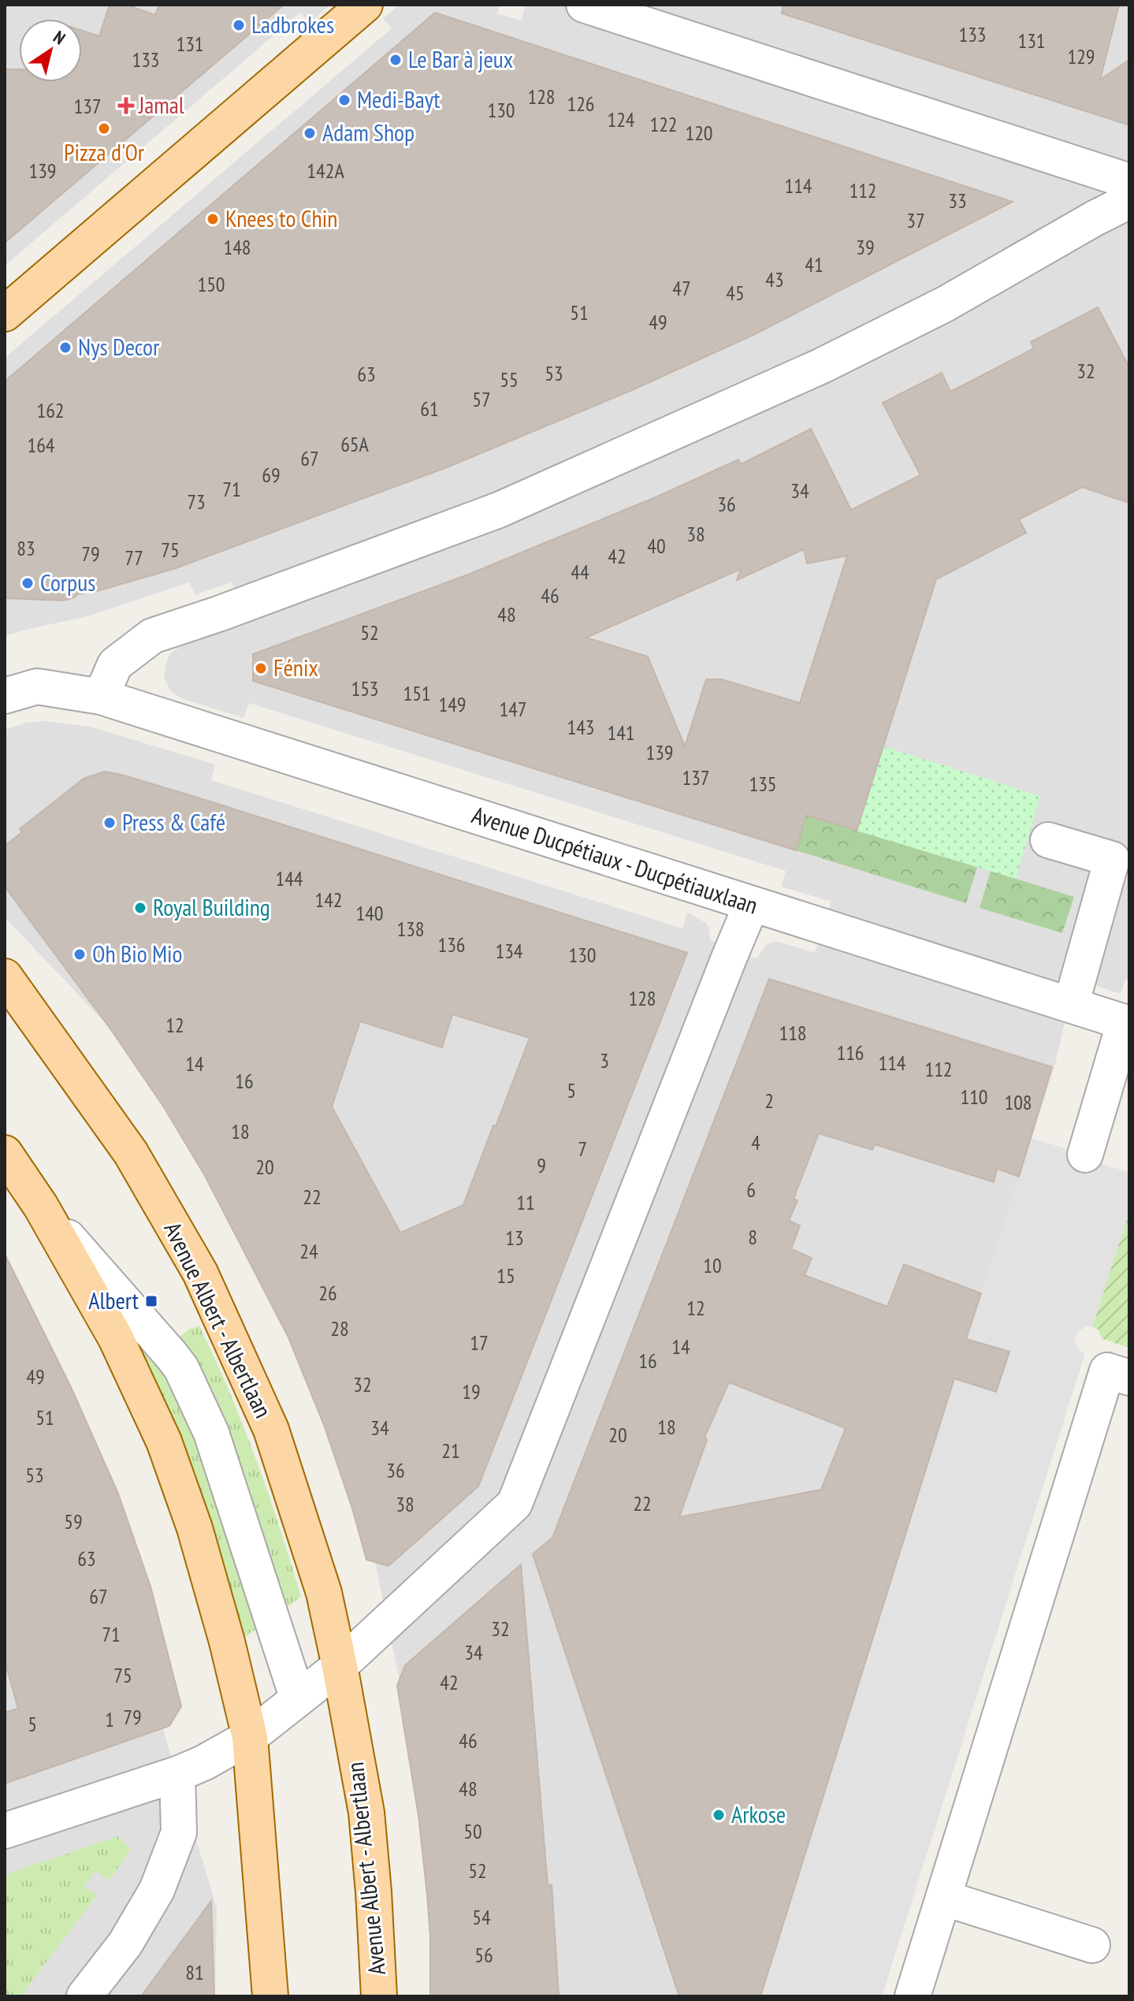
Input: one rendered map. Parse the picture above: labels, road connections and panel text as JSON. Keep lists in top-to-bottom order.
{
  "streets": {
    "main road": ["Avenue Albert - Albertlaan"],
    "street": ["Avenue Ducpétiaux - Ducpétiauxlaan"]
  },
  "places": {
    "other": [
      "Ladbrokes",
      "Le Bar à jeux",
      "Medi-Bayt",
      "Pizza d'Or",
      "Adam Shop",
      "Knees to Chin",
      "Nys Decor",
      "Corpus",
      "Fénix",
      "Press & Café",
      "Royal Building",
      "Oh Bio Mio",
      "Arkose"
    ],
    "health": ["Jamal"],
    "transit": ["Albert"]
  },
  "house_numbers": [
    "133",
    "131",
    "131",
    "129",
    "133",
    "128",
    "126",
    "137",
    "130",
    "124",
    "122",
    "120",
    "139",
    "142A",
    "114",
    "112",
    "33",
    "37",
    "148",
    "39",
    "41",
    "43",
    "150",
    "47",
    "45",
    "51",
    "49",
    "32",
    "53",
    "63",
    "55",
    "57",
    "61",
    "162",
    "65A",
    "164",
    "67",
    "69",
    "71",
    "34",
    "73",
    "36",
    "38",
    "40",
    "83",
    "75",
    "79",
    "42",
    "77",
    "44",
    "46",
    "48",
    "52",
    "153",
    "151",
    "149",
    "147",
    "143",
    "141",
    "139",
    "137",
    "135",
    "144",
    "142",
    "140",
    "138",
    "136",
    "134",
    "130",
    "128",
    "12",
    "118",
    "116",
    "3",
    "114",
    "14",
    "112",
    "16",
    "5",
    "110",
    "2",
    "108",
    "18",
    "4",
    "7",
    "9",
    "20",
    "6",
    "22",
    "11",
    "8",
    "13",
    "24",
    "10",
    "15",
    "26",
    "12",
    "28",
    "17",
    "14",
    "16",
    "49",
    "32",
    "19",
    "51",
    "18",
    "34",
    "20",
    "21",
    "36",
    "53",
    "22",
    "38",
    "59",
    "63",
    "67",
    "32",
    "71",
    "34",
    "75",
    "42",
    "79",
    "1",
    "5",
    "46",
    "48",
    "50",
    "52",
    "54",
    "56",
    "81"
  ],
  "north": "top right"
}
